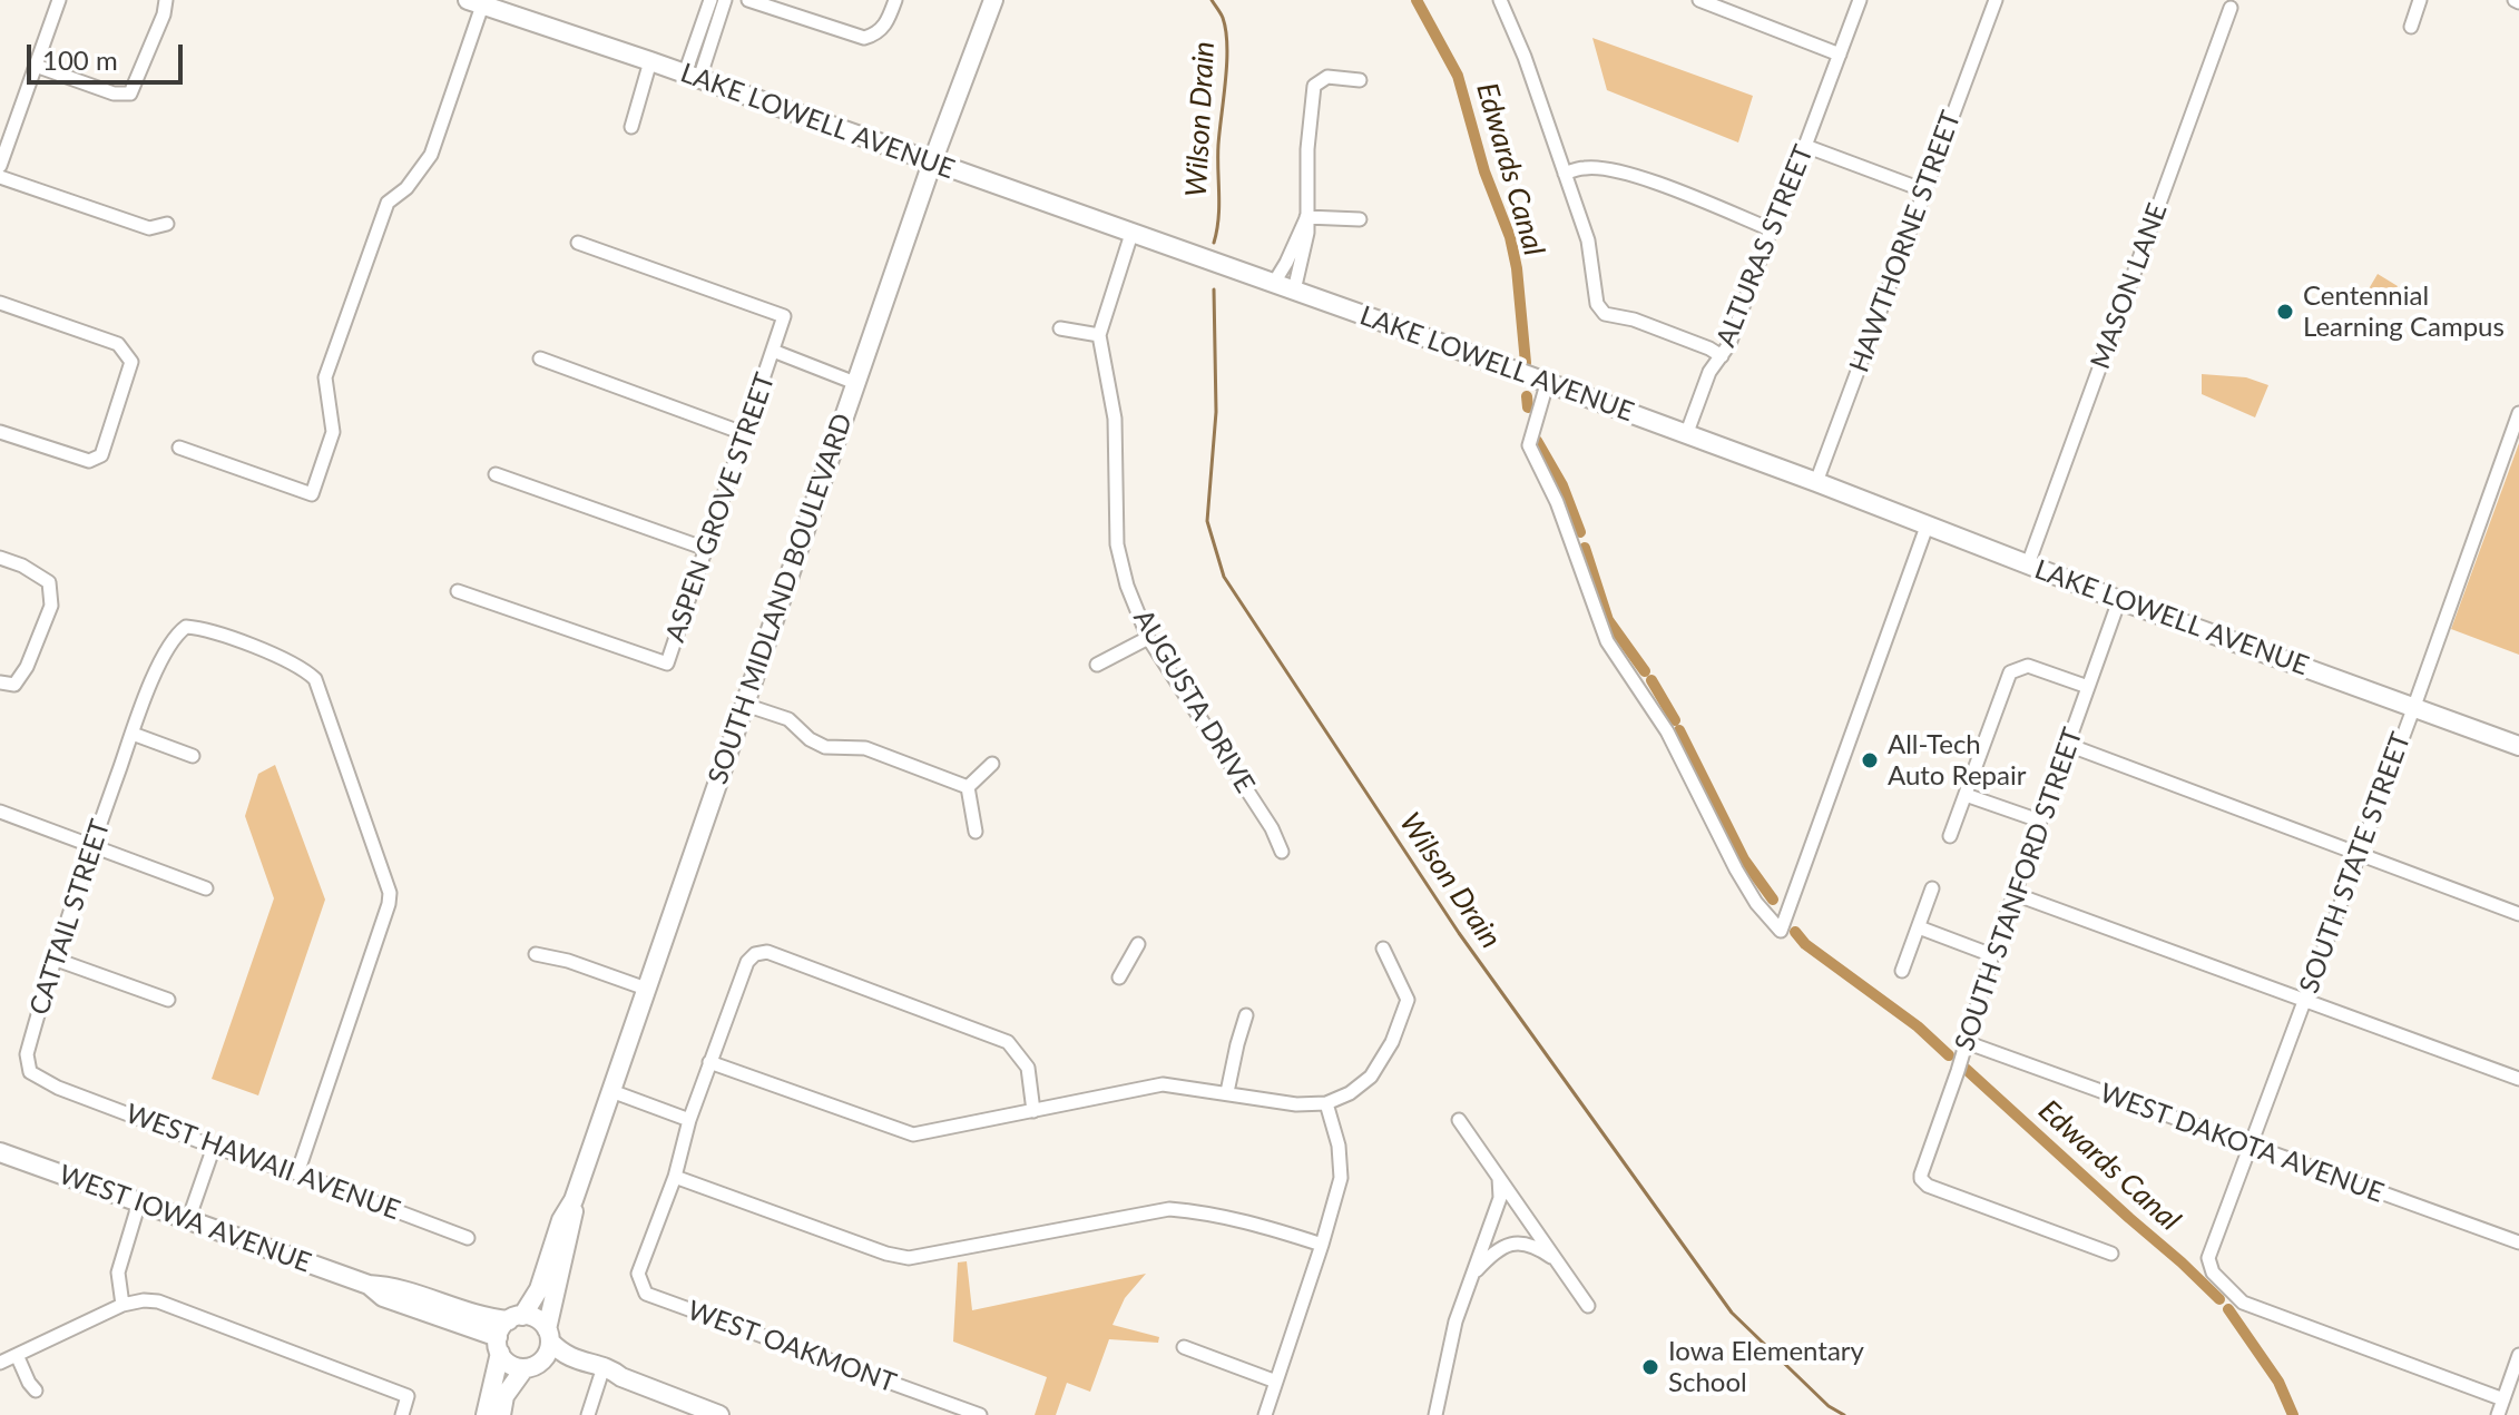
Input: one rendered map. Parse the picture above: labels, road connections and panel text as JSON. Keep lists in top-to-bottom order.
{
  "streets": {
    "main road": ["LAKE LOWELL AVENUE", "SOUTH MIDLAND BOULEVARD", "WEST IOWA AVENUE"],
    "street": [
      "HAWTHORNE STREET",
      "ALTURAS STREET",
      "MASON LANE",
      "ASPEN GROVE STREET",
      "AUGUSTA DRIVE",
      "SOUTH STATE STREET",
      "SOUTH STANFORD STREET",
      "CATTAIL STREET",
      "WEST DAKOTA AVENUE",
      "WEST HAWAII AVENUE",
      "WEST OAKMONT"
    ]
  },
  "crossings": [
    ["LAKE LOWELL AVENUE", "HAWTHORNE STREET"],
    ["LAKE LOWELL AVENUE", "ALTURAS STREET"],
    ["LAKE LOWELL AVENUE", "MASON LANE"],
    ["LAKE LOWELL AVENUE", "SOUTH MIDLAND BOULEVARD"],
    ["LAKE LOWELL AVENUE", "AUGUSTA DRIVE"],
    ["LAKE LOWELL AVENUE", "SOUTH STATE STREET"],
    ["LAKE LOWELL AVENUE", "SOUTH STANFORD STREET"],
    ["ASPEN GROVE STREET", "SOUTH MIDLAND BOULEVARD"],
    ["SOUTH MIDLAND BOULEVARD", "WEST IOWA AVENUE"],
    ["SOUTH STATE STREET", "WEST DAKOTA AVENUE"],
    ["SOUTH STANFORD STREET", "WEST DAKOTA AVENUE"],
    ["CATTAIL STREET", "WEST HAWAII AVENUE"]
  ],
  "water": ["Wilson Drain", "Edwards Canal"],
  "places": ["Centennial Learning Campus", "All-Tech Auto Repair", "Iowa Elementary School"],
  "scale_bar": "100 m"
}
